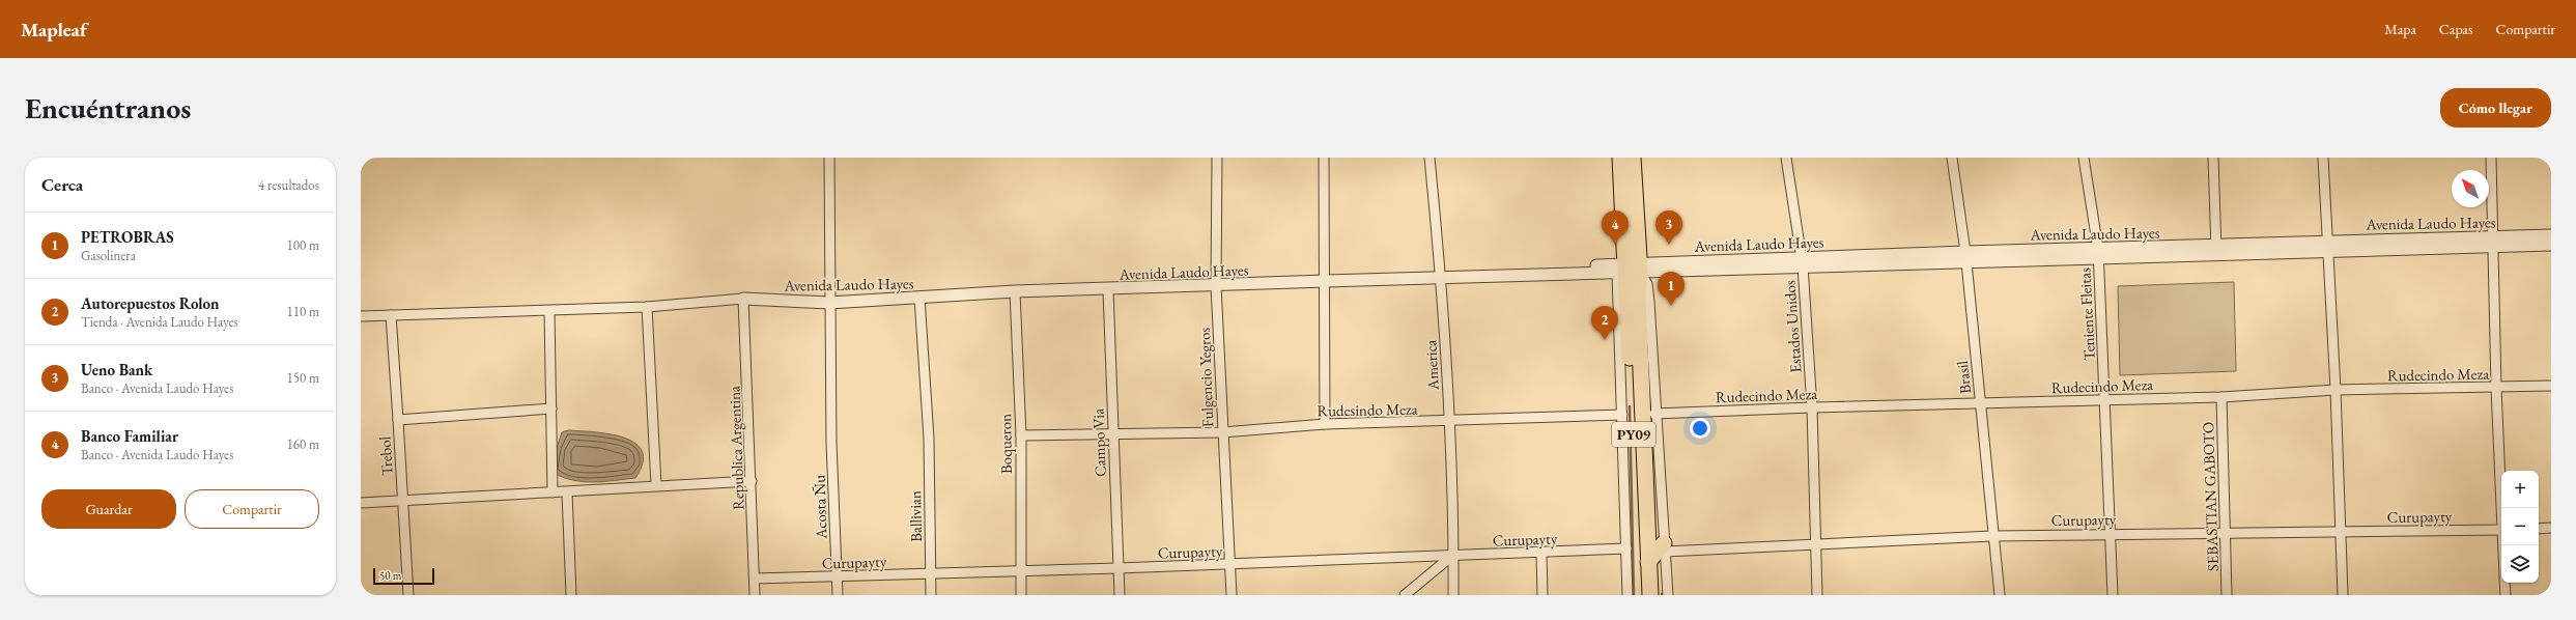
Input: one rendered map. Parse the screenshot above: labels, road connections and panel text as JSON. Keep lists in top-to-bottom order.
{
  "streets": {
    "highway": ["PY09"],
    "street": [
      "Avenida Laudo Hayes",
      "Teniente Fleitas",
      "Estados Unidos",
      "America",
      "Rudecindo Meza",
      "Fulgencio Yegros",
      "Brasil",
      "Rudesindo Meza",
      "Campo Via",
      "Boqueron",
      "Republica Argentina",
      "Trebol",
      "SEBASTIAN GABOTO",
      "Acosta Ñu",
      "Ballivian",
      "Curupayty"
    ]
  },
  "crossings": [
    ["Avenida Laudo Hayes", "Teniente Fleitas"],
    ["Avenida Laudo Hayes", "Estados Unidos"],
    ["Avenida Laudo Hayes", "America"],
    ["Avenida Laudo Hayes", "Fulgencio Yegros"],
    ["Avenida Laudo Hayes", "Brasil"],
    ["Avenida Laudo Hayes", "PY09"],
    ["Avenida Laudo Hayes", "Campo Via"],
    ["Avenida Laudo Hayes", "Boqueron"],
    ["Avenida Laudo Hayes", "Republica Argentina"],
    ["Avenida Laudo Hayes", "Acosta Ñu"],
    ["Avenida Laudo Hayes", "Ballivian"],
    ["Teniente Fleitas", "Rudecindo Meza"],
    ["Teniente Fleitas", "Curupayty"],
    ["Estados Unidos", "Rudecindo Meza"],
    ["Estados Unidos", "Curupayty"],
    ["America", "Rudesindo Meza"],
    ["America", "Curupayty"],
    ["Rudecindo Meza", "Brasil"],
    ["Rudecindo Meza", "SEBASTIAN GABOTO"],
    ["Fulgencio Yegros", "Rudesindo Meza"],
    ["Fulgencio Yegros", "Curupayty"],
    ["Brasil", "Curupayty"],
    ["Rudesindo Meza", "Campo Via"],
    ["Rudesindo Meza", "Boqueron"],
    ["Campo Via", "Curupayty"],
    ["Boqueron", "Curupayty"],
    ["Republica Argentina", "Curupayty"],
    ["SEBASTIAN GABOTO", "Curupayty"],
    ["Acosta Ñu", "Curupayty"],
    ["Ballivian", "Curupayty"]
  ],
  "scale_bar": "50 m",
  "north": "top left",
  "page": {
    "header": "Mapleaf",
    "nav": ["Mapa", "Capas", "Compartir"],
    "buttons": [
      "Cómo llegar",
      ["Guardar", "Compartir"]
    ],
    "title": "Encuéntranos",
    "heading": ["Cerca", "4 resultados"],
    "pins": [
      "3",
      "4",
      "1",
      "2"
    ],
    "list": [
      {
        "mark": "1",
        "name": "PETROBRAS",
        "note": "Gasolinera",
        "value": "100 m"
      },
      {
        "mark": "2",
        "name": "Autorepuestos Rolon",
        "note": "Tienda · Avenida Laudo Hayes",
        "value": "110 m"
      },
      {
        "mark": "3",
        "name": "Ueno Bank",
        "note": "Banco · Avenida Laudo Hayes",
        "value": "150 m"
      },
      {
        "mark": "4",
        "name": "Banco Familiar",
        "note": "Banco · Avenida Laudo Hayes",
        "value": "160 m"
      }
    ],
    "map_buttons": ["+", "−"],
    "scale": "50 m"
  }
}
